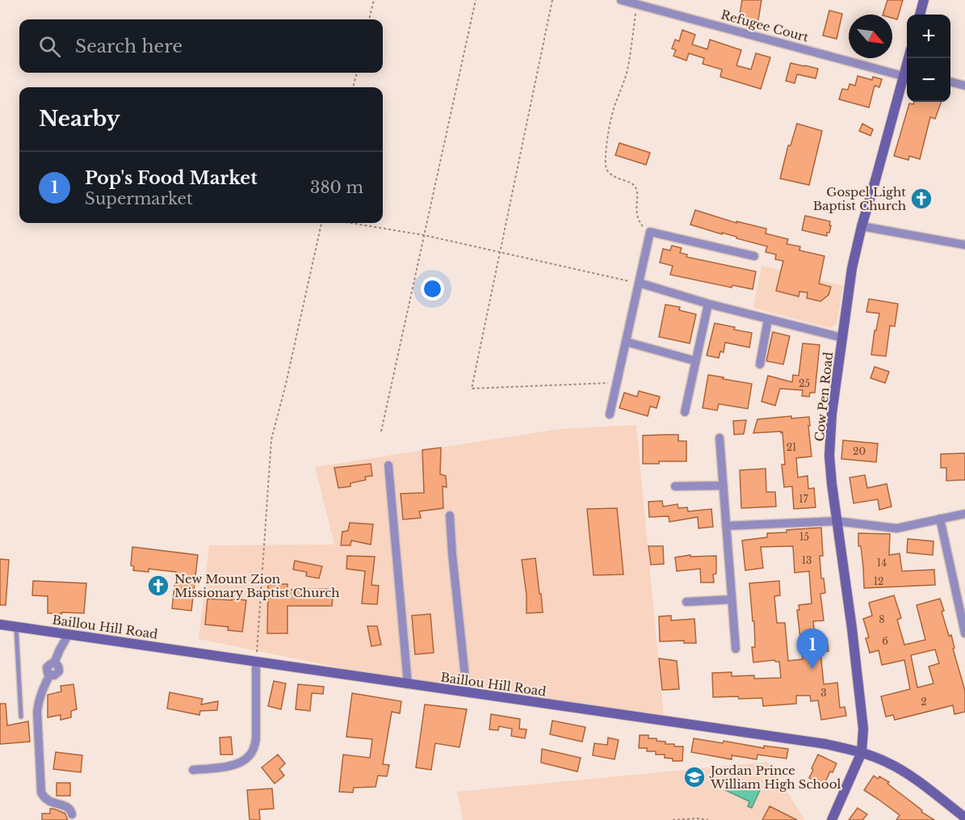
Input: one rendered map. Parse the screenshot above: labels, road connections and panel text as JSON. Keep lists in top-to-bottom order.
{
  "streets": {
    "main road": ["Cow Pen Road", "Baillou Hill Road"],
    "street": ["Refugee Court"]
  },
  "crossings": [
    ["Refugee Court", "Cow Pen Road"],
    ["Cow Pen Road", "Baillou Hill Road"]
  ],
  "places": {
    "church": ["Gospel Light Baptist Church", "New Mount Zion Missionary Baptist Church"],
    "school or university": ["Jordan Prince William High School"]
  },
  "house_numbers": [
    "25",
    "21",
    "20",
    "17",
    "15",
    "13",
    "14",
    "12",
    "8",
    "6",
    "3",
    "2"
  ],
  "north": "bottom right",
  "page": {
    "map_buttons": ["+", "−"],
    "search": "Search here",
    "heading": "Nearby",
    "list": [
      {
        "mark": "1",
        "name": "Pop's Food Market",
        "note": "Supermarket",
        "value": "380 m"
      }
    ],
    "pins": "1"
  }
}
